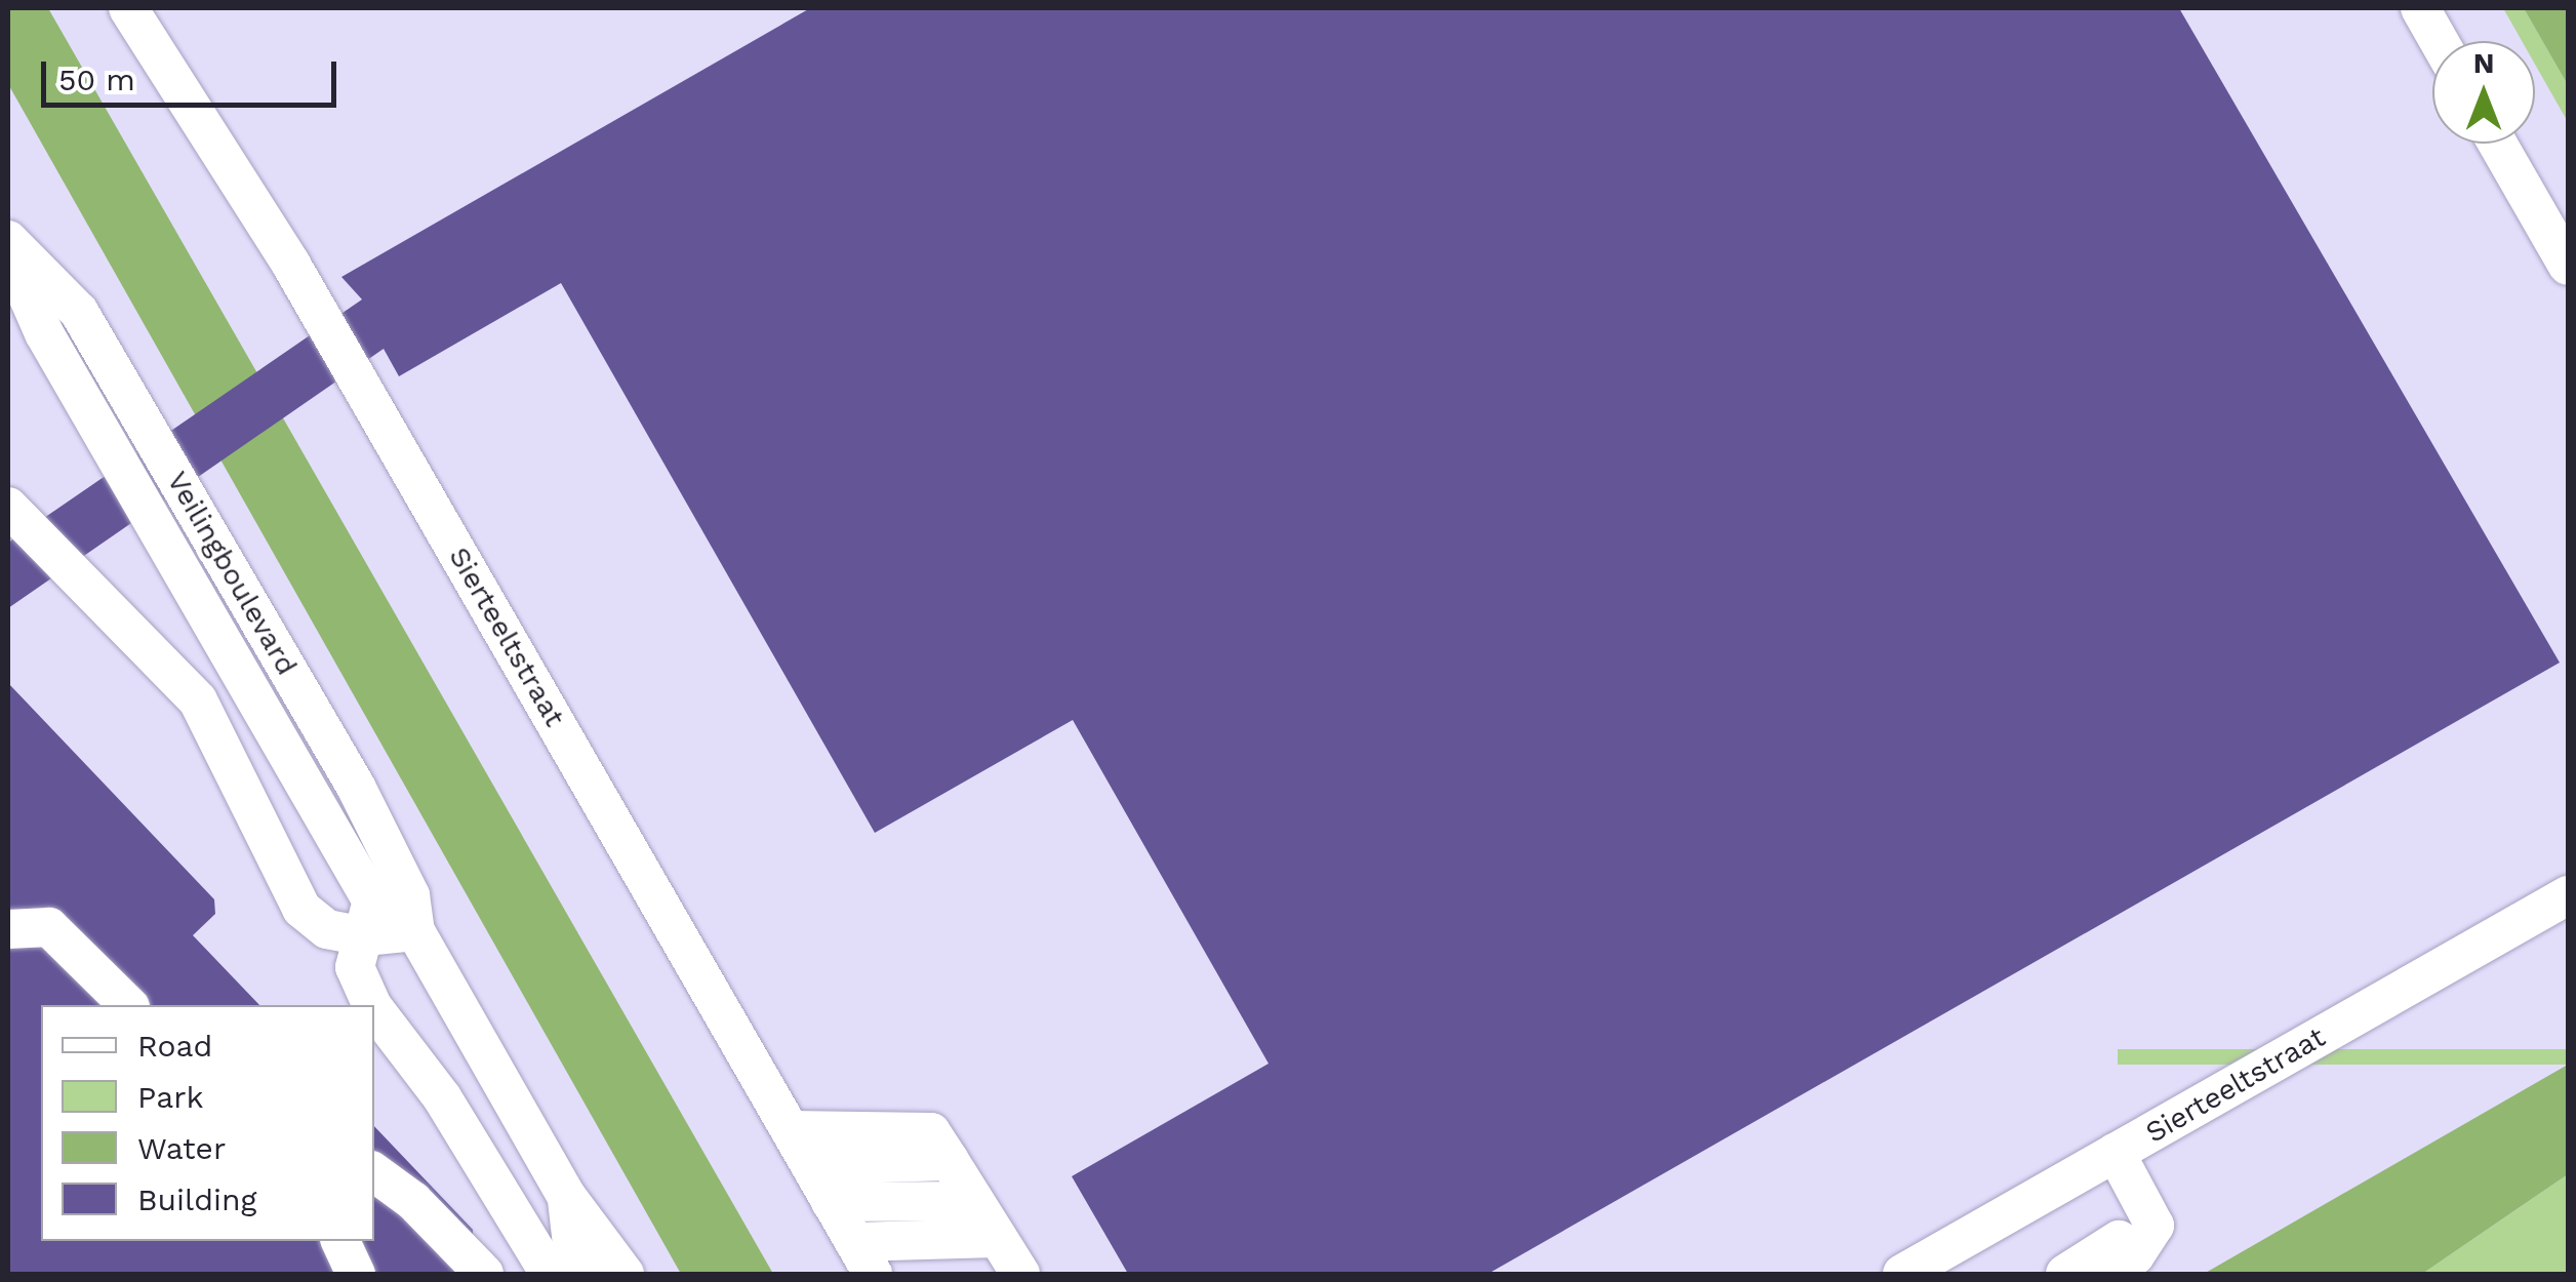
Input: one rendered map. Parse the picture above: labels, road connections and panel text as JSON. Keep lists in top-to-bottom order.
{
  "streets": {
    "lane": ["Veilingboulevard", "Sierteeltstraat"]
  },
  "legend": [
    "Road",
    "Park",
    "Water",
    "Building"
  ],
  "scale_bar": "50 m",
  "north": "top"
}
